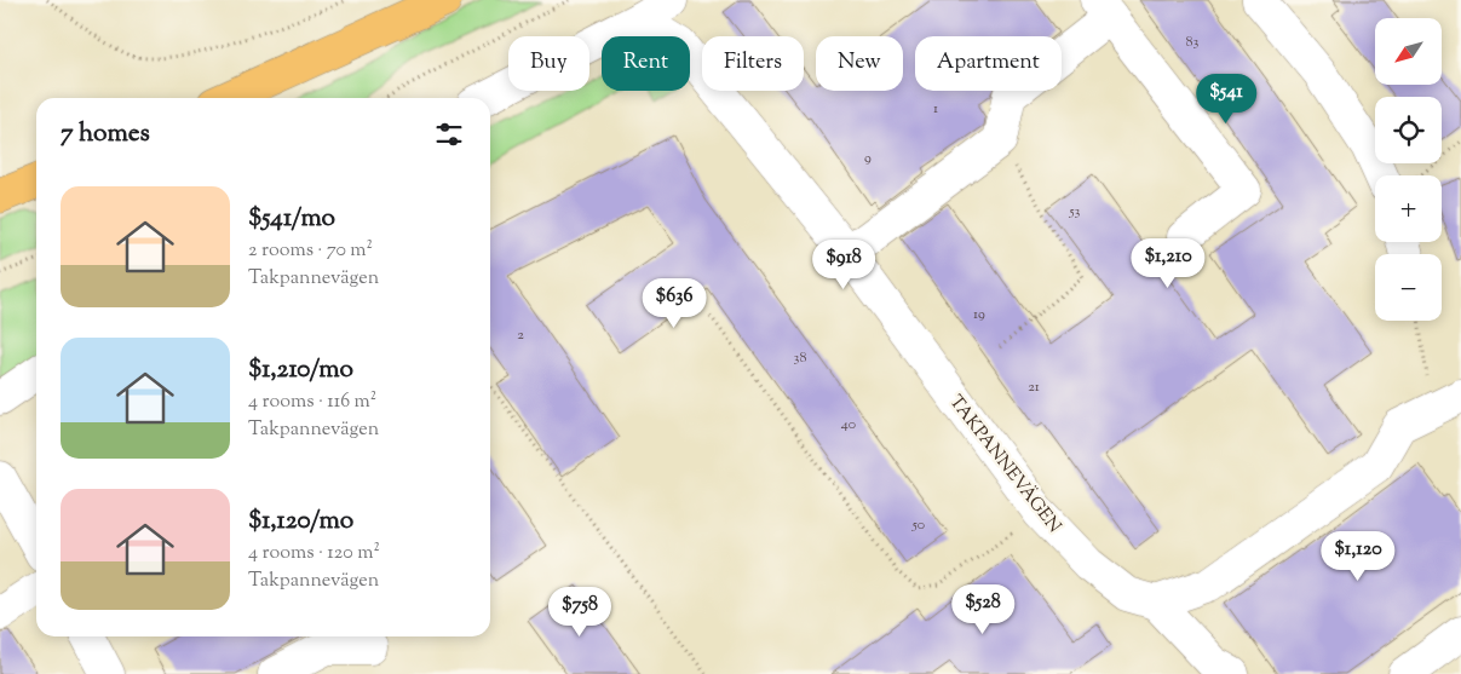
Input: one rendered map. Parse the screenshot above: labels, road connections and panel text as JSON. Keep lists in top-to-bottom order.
{
  "streets": {
    "street": ["TAKPANNEVÄGEN"]
  },
  "house_numbers": [
    "83",
    "1",
    "9",
    "53",
    "19",
    "2",
    "38",
    "21",
    "40",
    "50"
  ],
  "north": "bottom left",
  "page": {
    "map_buttons": ["+", "−"],
    "chip": [
      "Buy",
      "Rent",
      "Filters",
      "New",
      "Apartment"
    ],
    "price": [
      "$541",
      "$1,210",
      "$918",
      "$636",
      "$1,120",
      "$528",
      "$758"
    ],
    "heading": "7 homes",
    "list": [
      {
        "name": "$541/mo",
        "note": "2 rooms · 70 m² · Takpannevägen"
      },
      {
        "name": "$1,210/mo",
        "note": "4 rooms · 116 m² · Takpannevägen"
      },
      {
        "name": "$1,120/mo",
        "note": "4 rooms · 120 m² · Takpannevägen"
      }
    ]
  }
}
